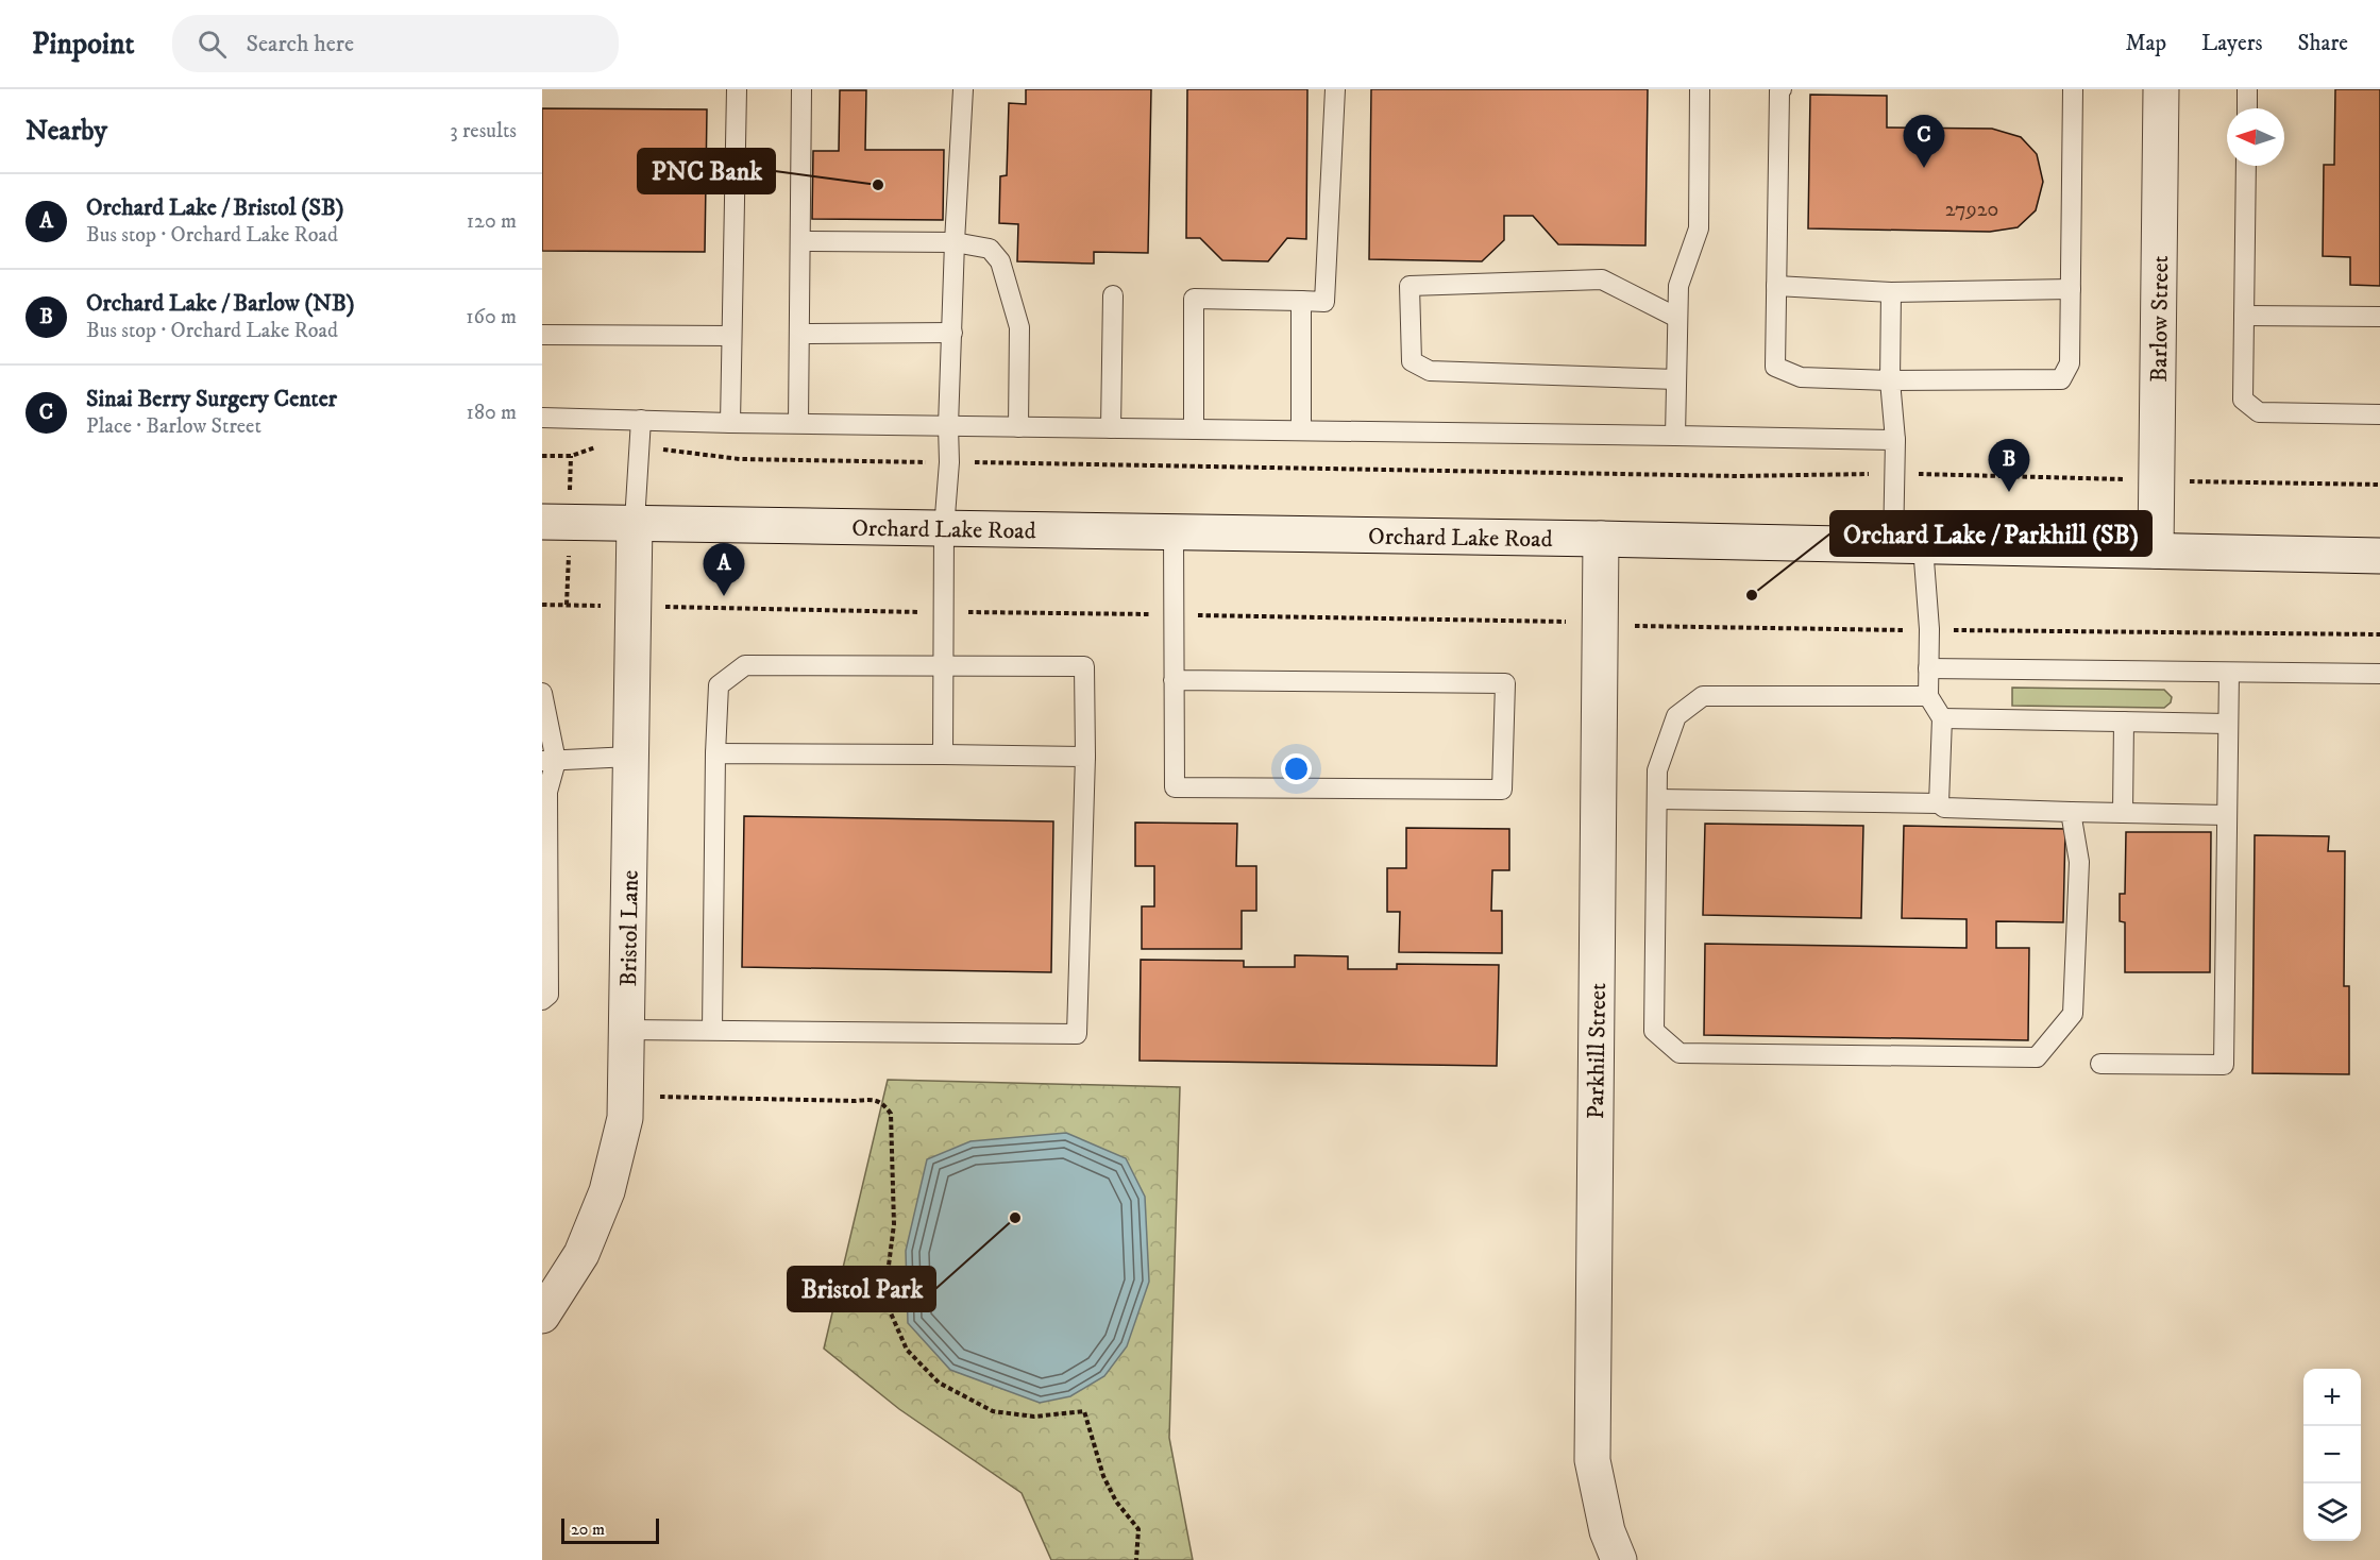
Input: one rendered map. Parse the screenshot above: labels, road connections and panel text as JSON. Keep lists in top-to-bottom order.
{
  "streets": {
    "street": [
      "Barlow Street",
      "Orchard Lake Road",
      "Bristol Lane",
      "Parkhill Street"
    ]
  },
  "crossings": [
    ["Barlow Street", "Orchard Lake Road"],
    ["Orchard Lake Road", "Bristol Lane"],
    ["Orchard Lake Road", "Parkhill Street"]
  ],
  "places": ["PNC Bank", "Orchard Lake / Parkhill (SB)", "Bristol Park"],
  "house_numbers": ["27920"],
  "scale_bar": "20 m",
  "north": "left",
  "page": {
    "header": "Pinpoint",
    "search": "Search here",
    "nav": ["Map", "Layers", "Share"],
    "heading": ["Nearby", "3 results"],
    "pins": ["C", "B", "A"],
    "list": [
      {
        "mark": "A",
        "name": "Orchard Lake / Bristol (SB)",
        "note": "Bus stop · Orchard Lake Road",
        "value": "120 m"
      },
      {
        "mark": "B",
        "name": "Orchard Lake / Barlow (NB)",
        "note": "Bus stop · Orchard Lake Road",
        "value": "160 m"
      },
      {
        "mark": "C",
        "name": "Sinai Berry Surgery Center",
        "note": "Place · Barlow Street",
        "value": "180 m"
      }
    ],
    "map_buttons": ["+", "−"],
    "scale": "20 m"
  }
}
